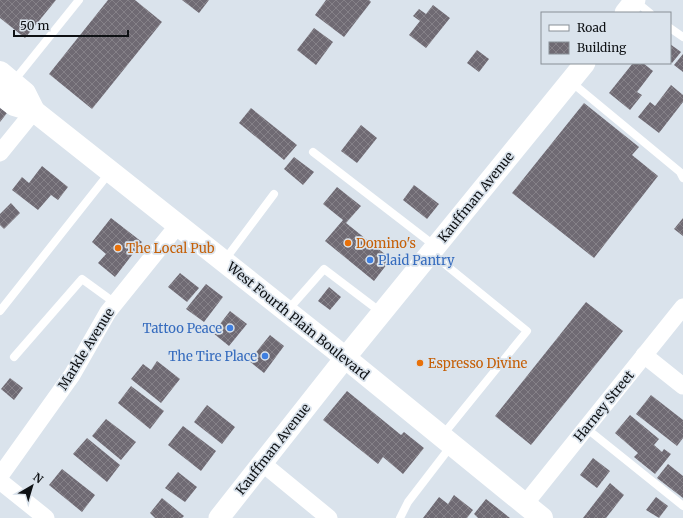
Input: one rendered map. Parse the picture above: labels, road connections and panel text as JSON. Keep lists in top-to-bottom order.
{
  "streets": {
    "main road": ["West Fourth Plain Boulevard"],
    "street": ["Kauffman Avenue", "Markle Avenue", "Harney Street"]
  },
  "crossings": [
    ["Kauffman Avenue", "West Fourth Plain Boulevard"],
    ["West Fourth Plain Boulevard", "Markle Avenue"],
    ["West Fourth Plain Boulevard", "Harney Street"]
  ],
  "places": [
    "Domino's",
    "The Local Pub",
    "Plaid Pantry",
    "Tattoo Peace",
    "The Tire Place",
    "Espresso Divine"
  ],
  "legend": ["Road", "Building"],
  "scale_bar": "50 m",
  "north": "top right"
}
